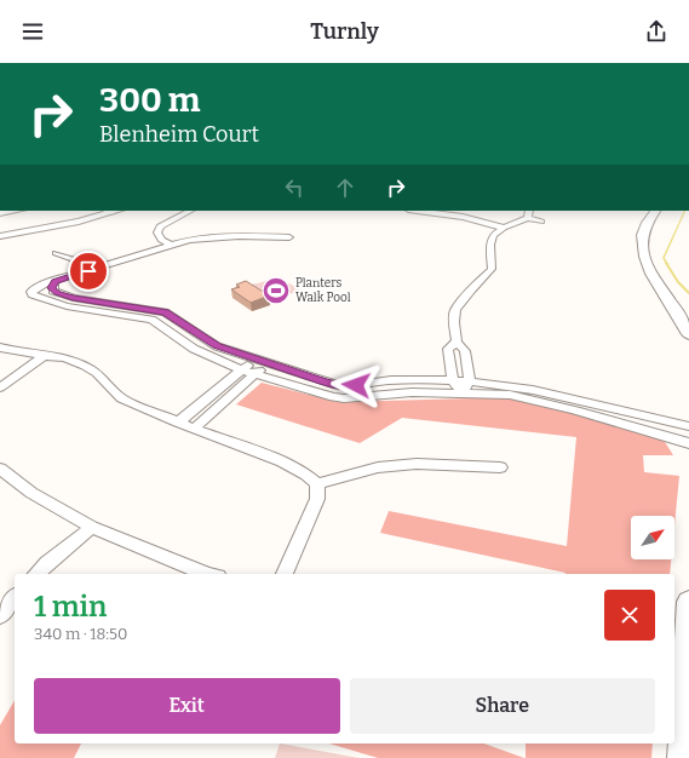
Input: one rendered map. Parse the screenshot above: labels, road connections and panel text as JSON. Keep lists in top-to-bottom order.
{
  "places": {
    "sports": ["Planters Walk Pool"]
  },
  "north": "top right",
  "page": {
    "header": "Turnly",
    "turn": ["300 m", "Blenheim Court"],
    "heading": ["1 min", "340 m · 18:50"],
    "buttons": ["Exit", "Share"]
  }
}
